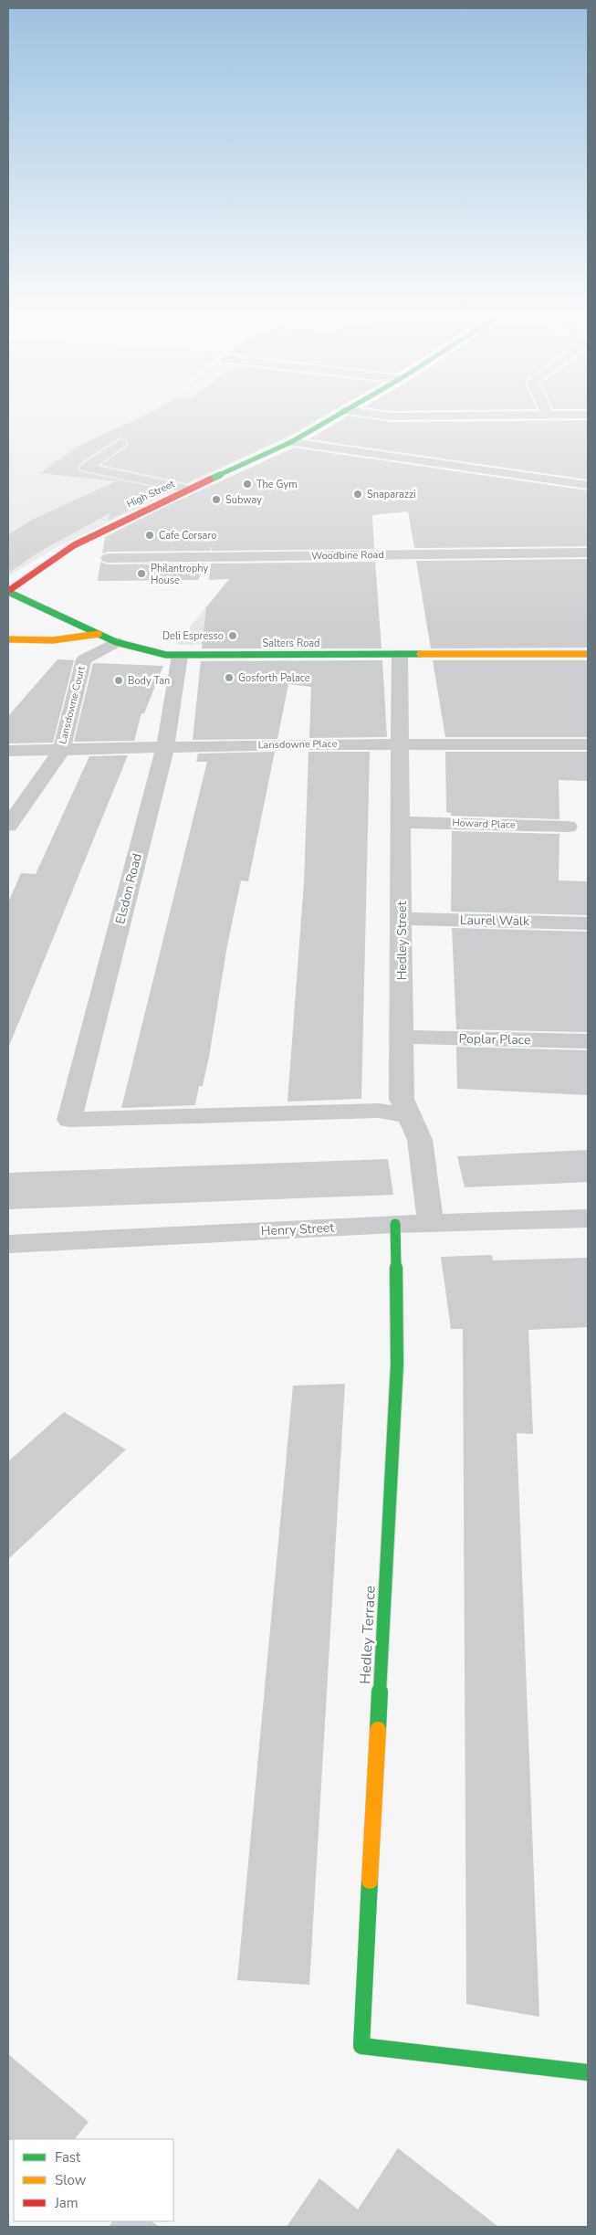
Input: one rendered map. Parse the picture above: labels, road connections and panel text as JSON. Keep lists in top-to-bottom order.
{
  "streets": {
    "main road": ["High Street", "Salters Road", "Hedley Terrace"],
    "street": [
      "Woodbine Road",
      "Lansdowne Court",
      "Lansdowne Place",
      "Howard Place",
      "Elsdon Road",
      "Laurel Walk",
      "Hedley Street",
      "Poplar Place",
      "Henry Street"
    ]
  },
  "crossings": [
    ["High Street", "Salters Road"],
    ["Salters Road", "Lansdowne Court"],
    ["Salters Road", "Elsdon Road"],
    ["Salters Road", "Hedley Street"],
    ["Lansdowne Court", "Lansdowne Place"],
    ["Lansdowne Place", "Elsdon Road"],
    ["Lansdowne Place", "Hedley Street"],
    ["Howard Place", "Hedley Street"],
    ["Elsdon Road", "Hedley Street"],
    ["Laurel Walk", "Hedley Street"],
    ["Hedley Street", "Poplar Place"],
    ["Hedley Street", "Henry Street"],
    ["Henry Street", "Hedley Terrace"]
  ],
  "places": [
    "The Gym",
    "Snaparazzi",
    "Subway",
    "Cafe Corsaro",
    "Philantrophy House",
    "Deli Espresso",
    "Gosforth Palace",
    "Body Tan"
  ],
  "legend": ["Fast", "Slow", "Jam"]
}
